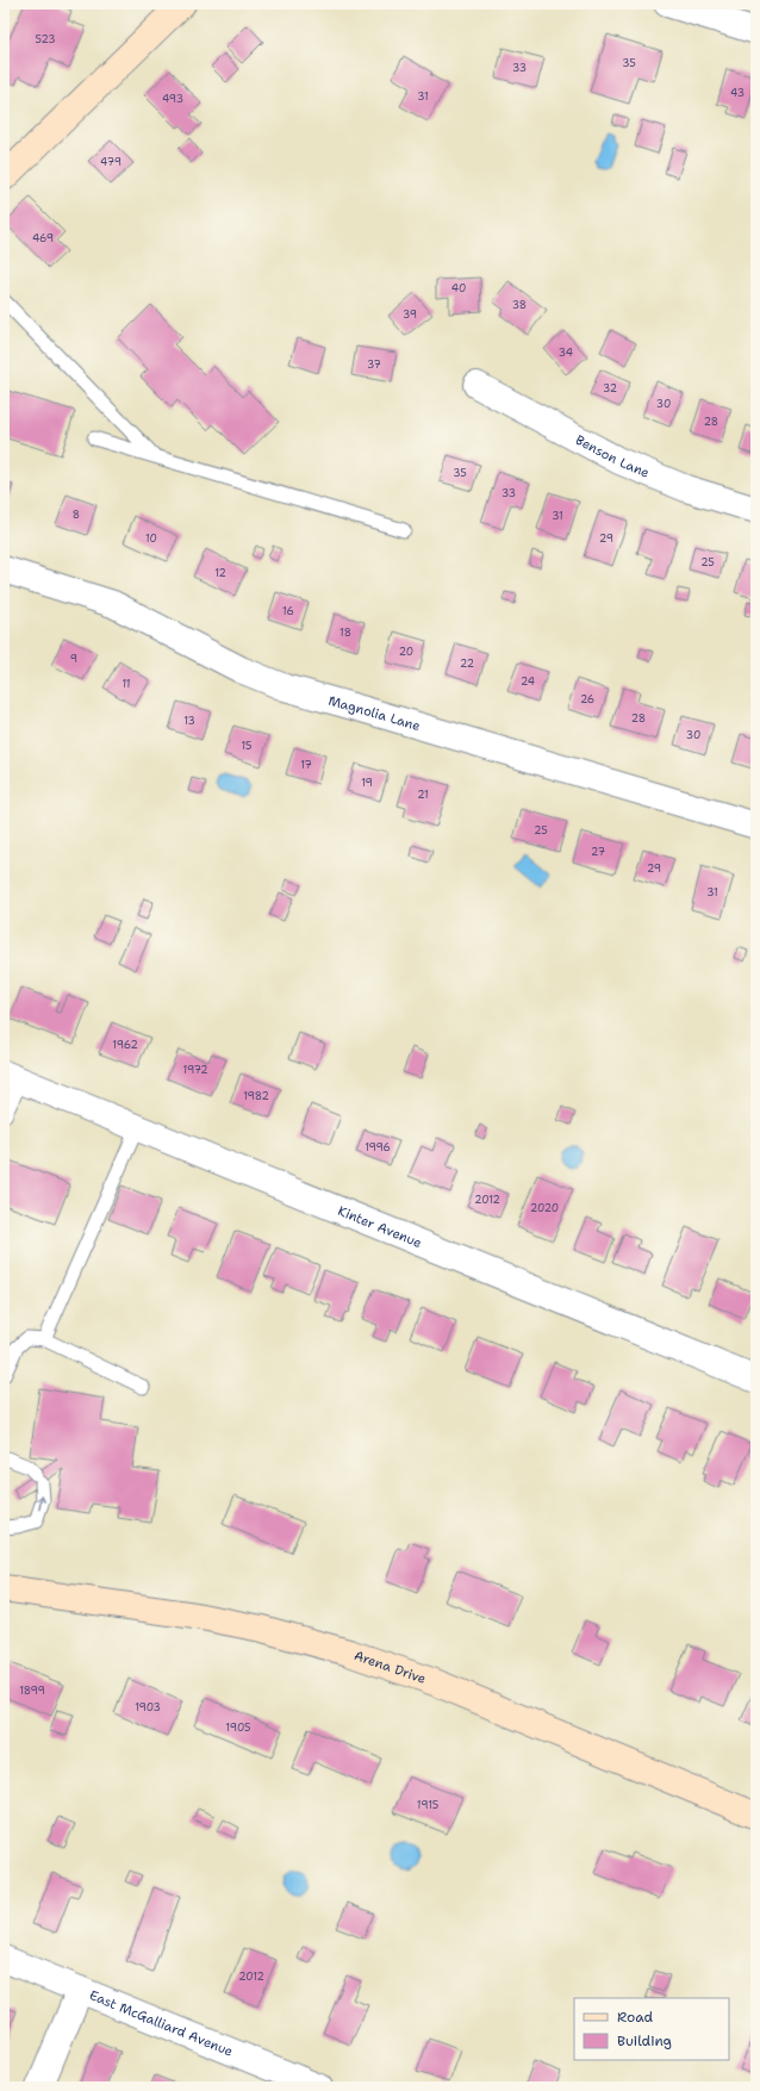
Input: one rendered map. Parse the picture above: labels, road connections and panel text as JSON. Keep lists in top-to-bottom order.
{
  "streets": {
    "main road": ["Arena Drive"],
    "street": [
      "Benson Lane",
      "Magnolia Lane",
      "Kinter Avenue",
      "East McGalliard Avenue"
    ]
  },
  "house_numbers": [
    "523",
    "35",
    "33",
    "43",
    "31",
    "493",
    "479",
    "469",
    "40",
    "38",
    "39",
    "34",
    "37",
    "32",
    "30",
    "28",
    "35",
    "33",
    "8",
    "31",
    "10",
    "29",
    "25",
    "12",
    "16",
    "18",
    "20",
    "9",
    "22",
    "24",
    "11",
    "26",
    "28",
    "13",
    "30",
    "15",
    "17",
    "19",
    "21",
    "25",
    "27",
    "29",
    "31",
    "1962",
    "1972",
    "1982",
    "1996",
    "2012",
    "2020",
    "1899",
    "1903",
    "1905",
    "1915",
    "2012"
  ],
  "legend": ["Road", "Building"]
}
